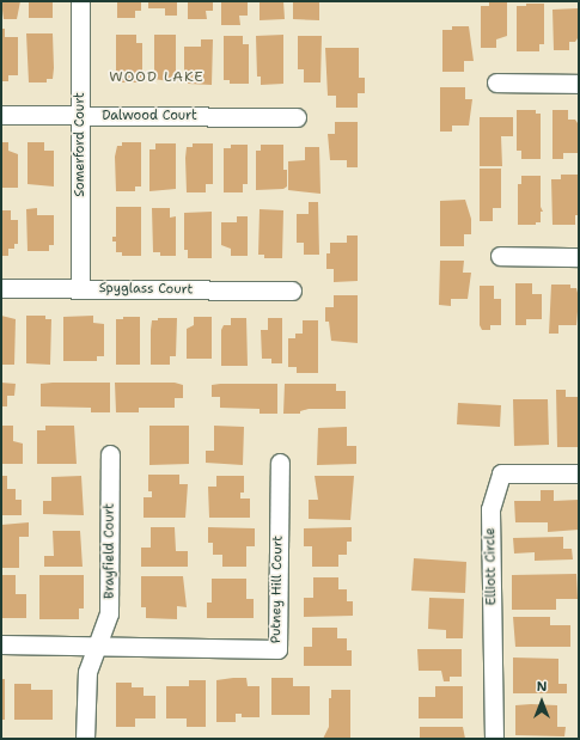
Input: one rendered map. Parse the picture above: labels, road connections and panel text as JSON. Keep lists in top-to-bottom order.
{
  "streets": {
    "street": [
      "Dalwood Court",
      "Somerford Court",
      "Spyglass Court",
      "Brayfield Court",
      "Elliott Circle",
      "Putney Hill Court"
    ]
  },
  "crossings": [
    ["Dalwood Court", "Somerford Court"],
    ["Somerford Court", "Spyglass Court"],
    ["Brayfield Court", "Putney Hill Court"]
  ],
  "districts": ["WOOD LAKE"],
  "north": "top"
}
